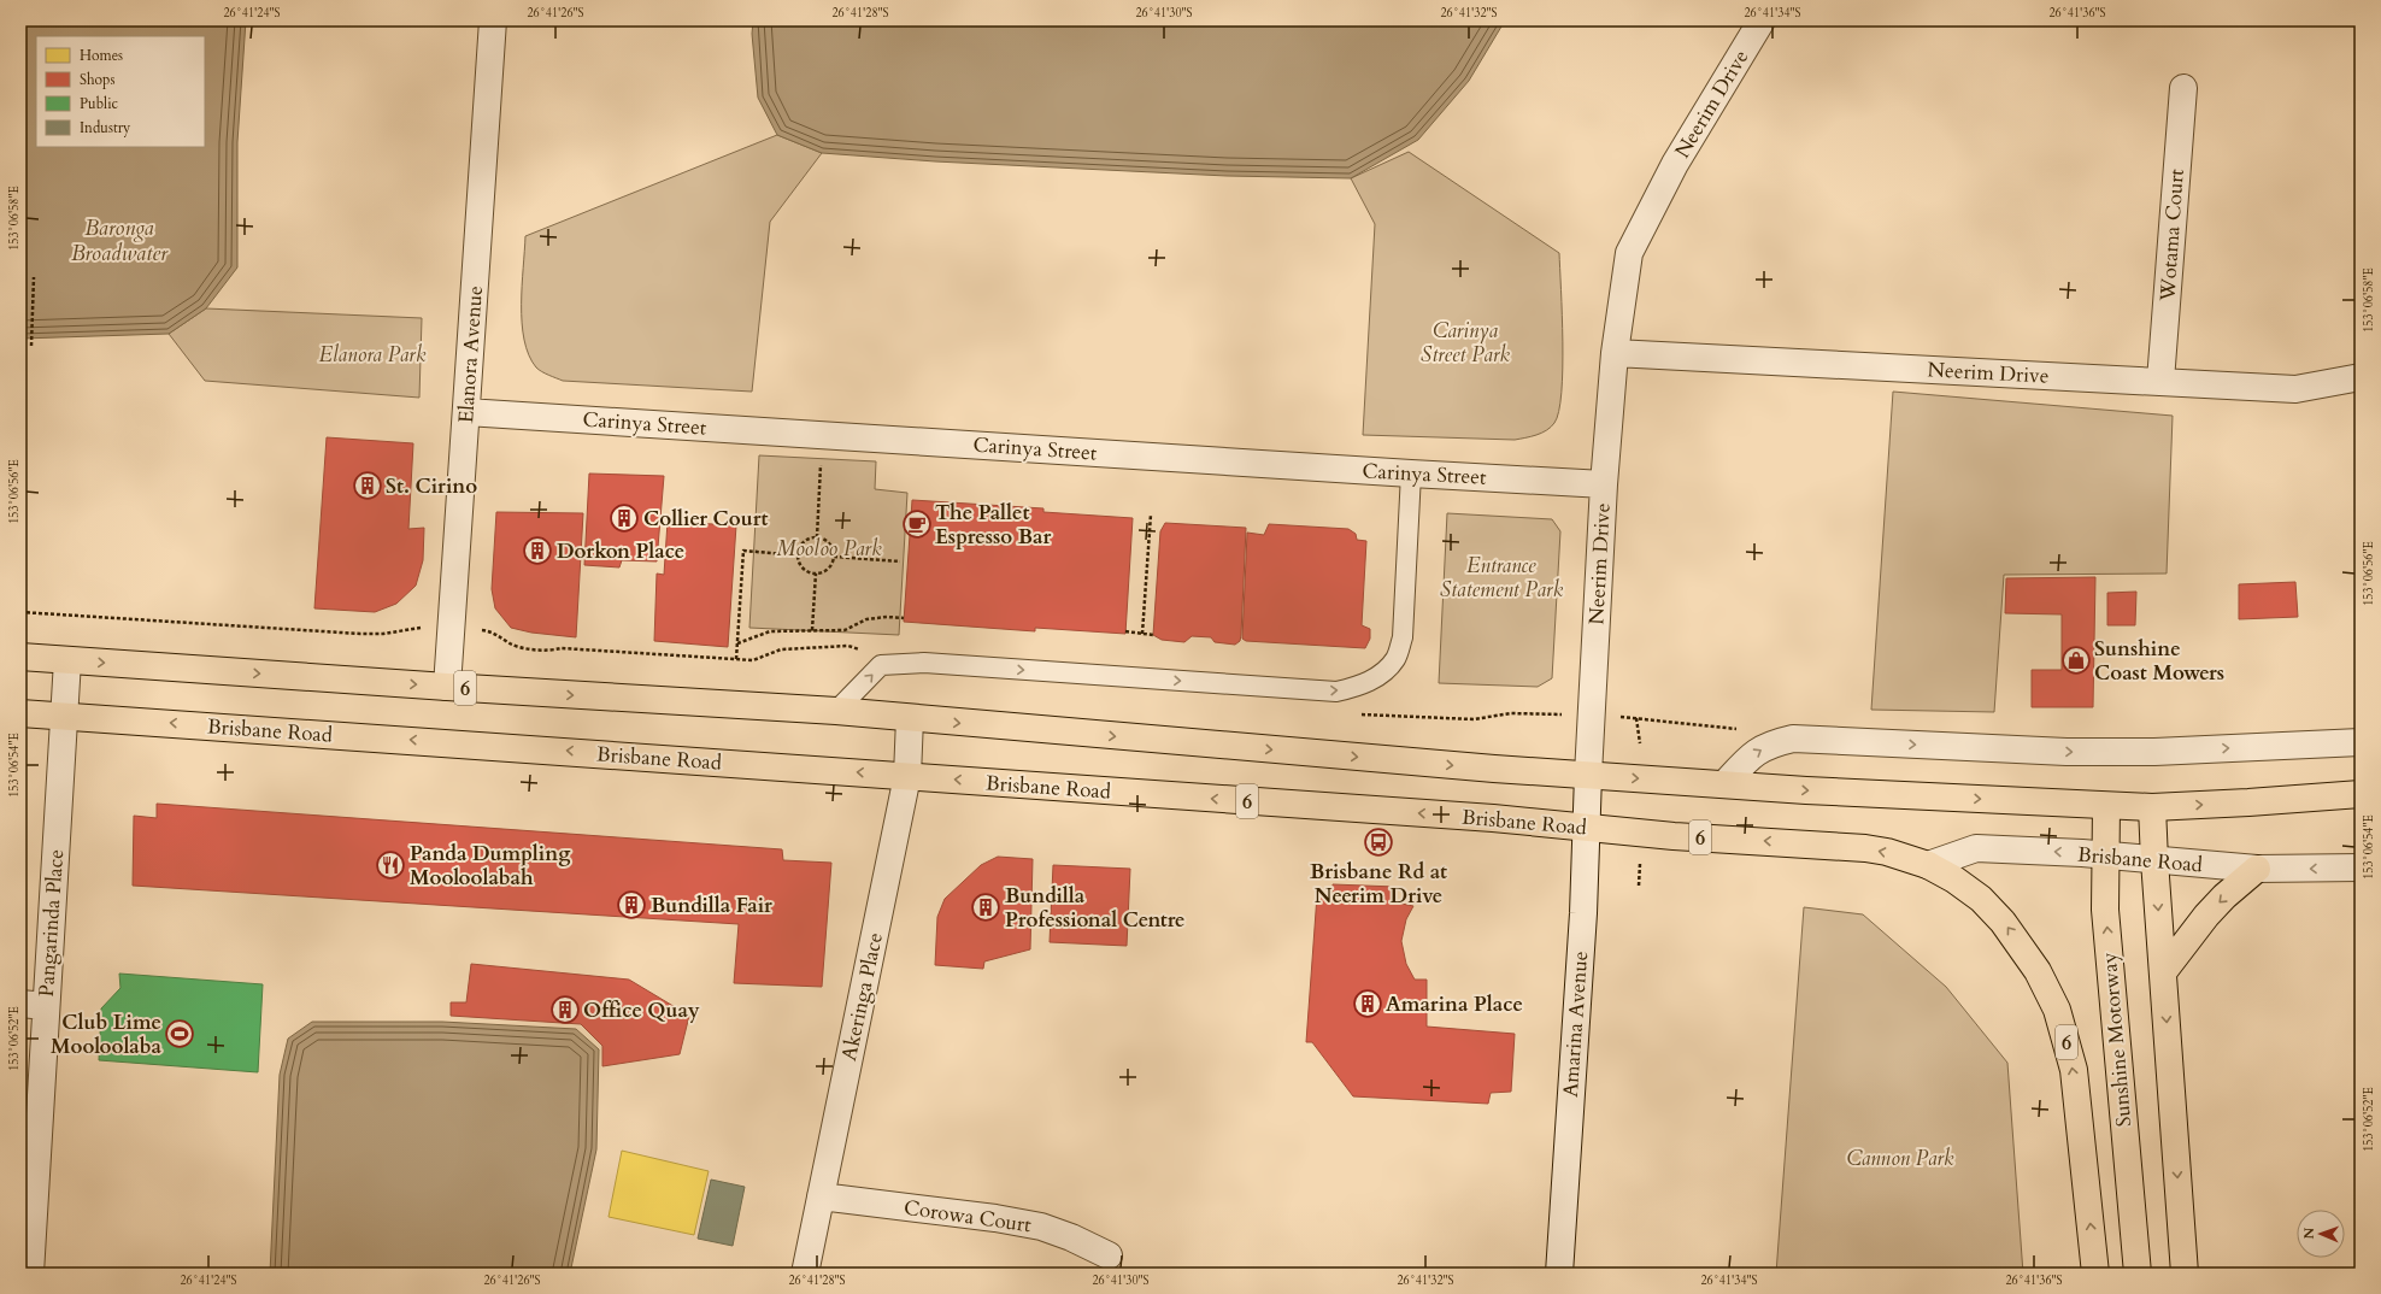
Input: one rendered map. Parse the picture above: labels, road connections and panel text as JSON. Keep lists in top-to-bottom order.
{
  "streets": {
    "main road": ["6", "Brisbane Road", "Sunshine Motorway"],
    "street": [
      "Neerim Drive",
      "Wotama Court",
      "Elanora Avenue",
      "Carinya Street",
      "Pangarinda Place",
      "Akeringa Place",
      "Amarina Avenue",
      "Corowa Court"
    ]
  },
  "crossings": [
    ["Neerim Drive", "Wotama Court"],
    ["Neerim Drive", "Carinya Street"],
    ["Neerim Drive", "6"],
    ["Neerim Drive", "Amarina Avenue"],
    ["Elanora Avenue", "Carinya Street"],
    ["Elanora Avenue", "6"],
    ["6", "Brisbane Road"],
    ["6", "Pangarinda Place"],
    ["6", "Akeringa Place"],
    ["6", "Amarina Avenue"],
    ["6", "Sunshine Motorway"],
    ["Brisbane Road", "Pangarinda Place"],
    ["Brisbane Road", "Akeringa Place"],
    ["Brisbane Road", "Amarina Avenue"],
    ["Brisbane Road", "Sunshine Motorway"],
    ["Akeringa Place", "Corowa Court"]
  ],
  "water": ["Baronga Broadwater"],
  "parks": [
    "Carinya Street Park",
    "Elanora Park",
    "Mooloo Park",
    "Entrance Statement Park",
    "Cannon Park"
  ],
  "places": {
    "building": [
      "St. Cirino",
      "Collier Court",
      "Dorkon Place",
      "Bundilla Fair",
      "Bundilla Professional Centre",
      "Amarina Place",
      "Office Quay"
    ],
    "cafe": ["The Pallet Espresso Bar"],
    "shop": ["Sunshine Coast Mowers"],
    "bus stop": ["Brisbane Rd at Neerim Drive"],
    "restaurant": ["Panda Dumpling Mooloolabah"],
    "sports": ["Club Lime Mooloolaba"]
  },
  "legend": [
    "Homes",
    "Shops",
    "Public",
    "Industry"
  ],
  "north": "left",
  "coordinates": [
    "26°41'24\"S",
    "26°41'26\"S",
    "26°41'28\"S",
    "26°41'30\"S",
    "26°41'32\"S",
    "26°41'34\"S",
    "26°41'36\"S",
    "153°06'58\"E",
    "153°06'56\"E",
    "153°06'54\"E",
    "153°06'52\"E"
  ]
}
